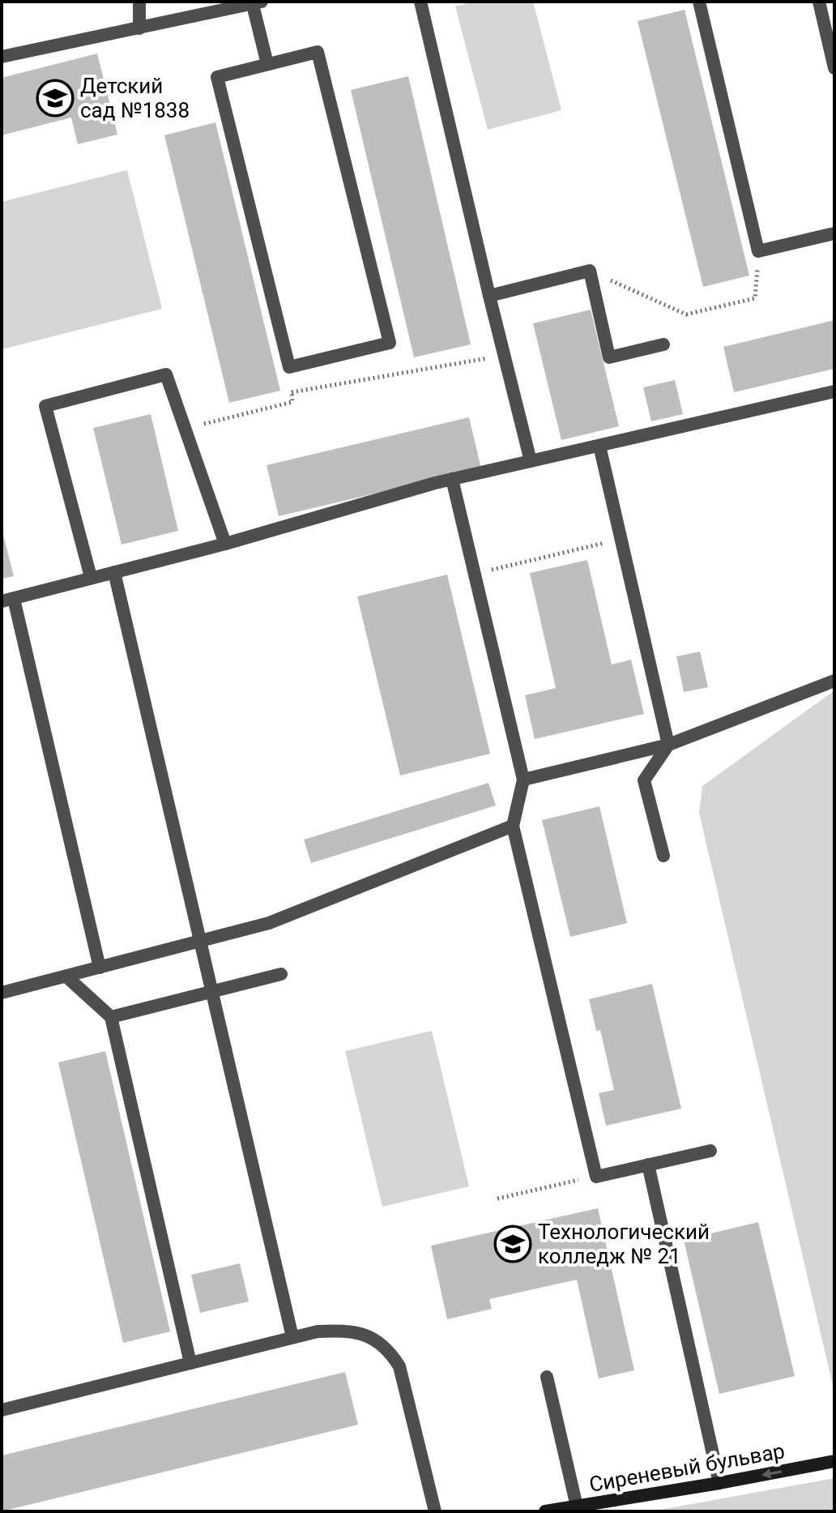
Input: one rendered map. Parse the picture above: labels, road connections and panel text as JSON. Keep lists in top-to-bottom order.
{
  "streets": {
    "main road": ["Сиреневый бульвар"]
  },
  "one_way": ["Сиреневый бульвар"],
  "places": {
    "school or university": ["Детский сад №1838", "Технологический колледж № 21"]
  }
}
